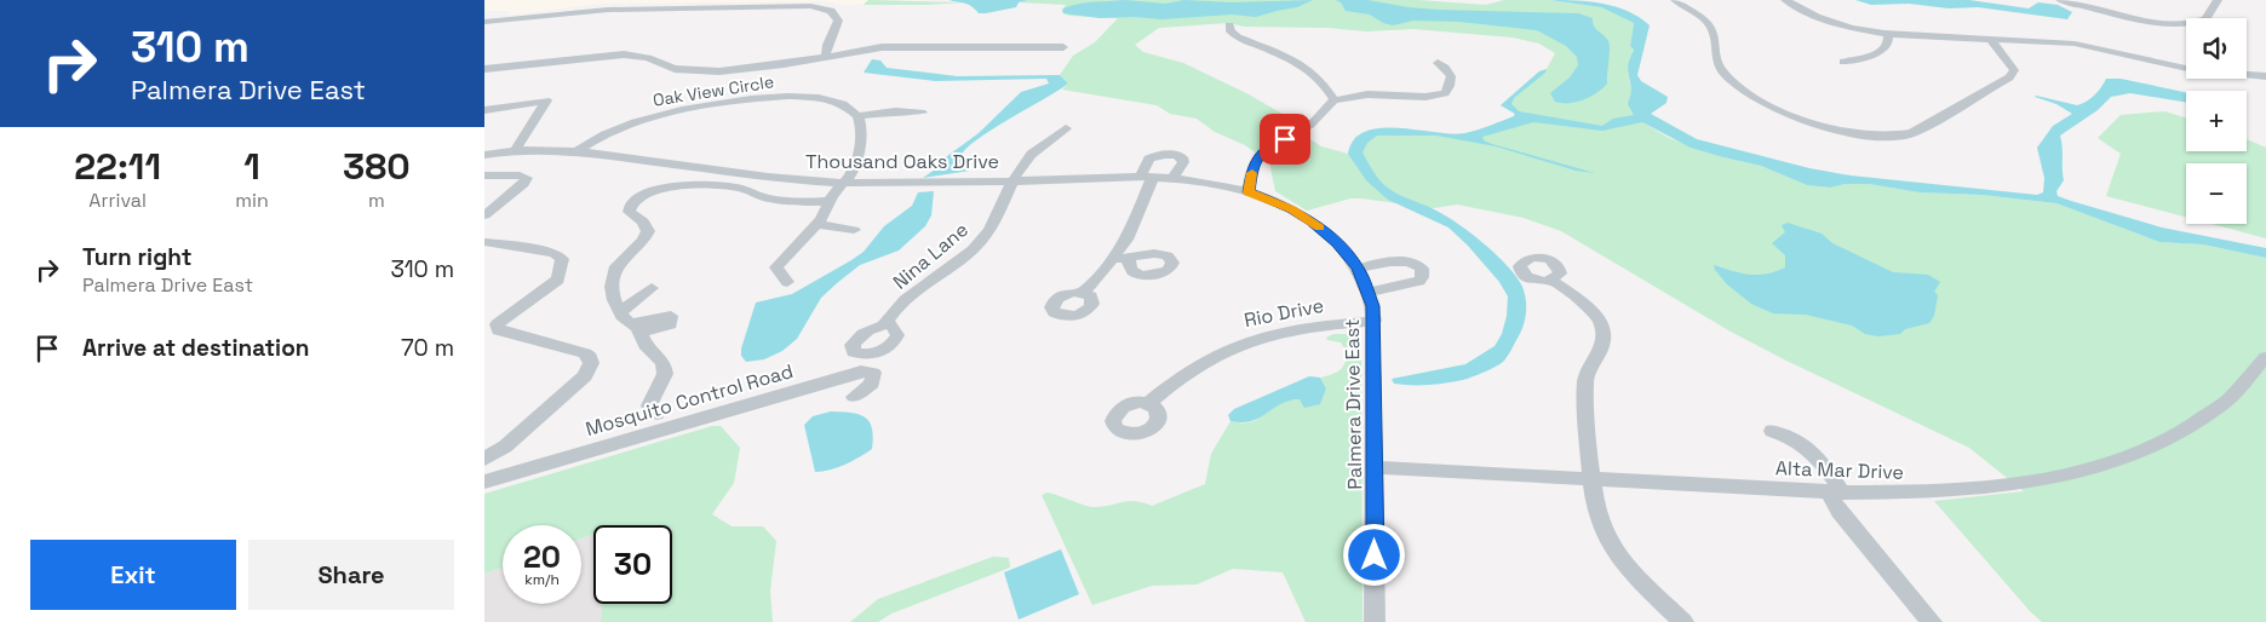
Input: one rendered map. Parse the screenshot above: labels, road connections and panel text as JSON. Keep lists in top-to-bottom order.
{
  "streets": {
    "street": [
      "Oak View Circle",
      "Thousand Oaks Drive",
      "Nina Lane",
      "Rio Drive",
      "Mosquito Control Road",
      "Palmera Drive East",
      "Alta Mar Drive"
    ]
  },
  "crossings": [
    ["Oak View Circle", "Thousand Oaks Drive"],
    ["Thousand Oaks Drive", "Nina Lane"],
    ["Thousand Oaks Drive", "Palmera Drive East"],
    ["Rio Drive", "Palmera Drive East"],
    ["Palmera Drive East", "Alta Mar Drive"]
  ],
  "page": {
    "turn": ["310 m", "Palmera Drive East"],
    "map_buttons": ["+", "−"],
    "eta": [
      "22:11",
      "Arrival",
      "1",
      "min",
      "380",
      "m"
    ],
    "list": [
      {
        "name": "Turn right",
        "note": "Palmera Drive East",
        "value": "310 m"
      },
      {
        "name": "Arrive at destination",
        "value": "70 m"
      }
    ],
    "speed": "20 km/h",
    "limit": "30",
    "buttons": ["Exit", "Share"]
  }
}
